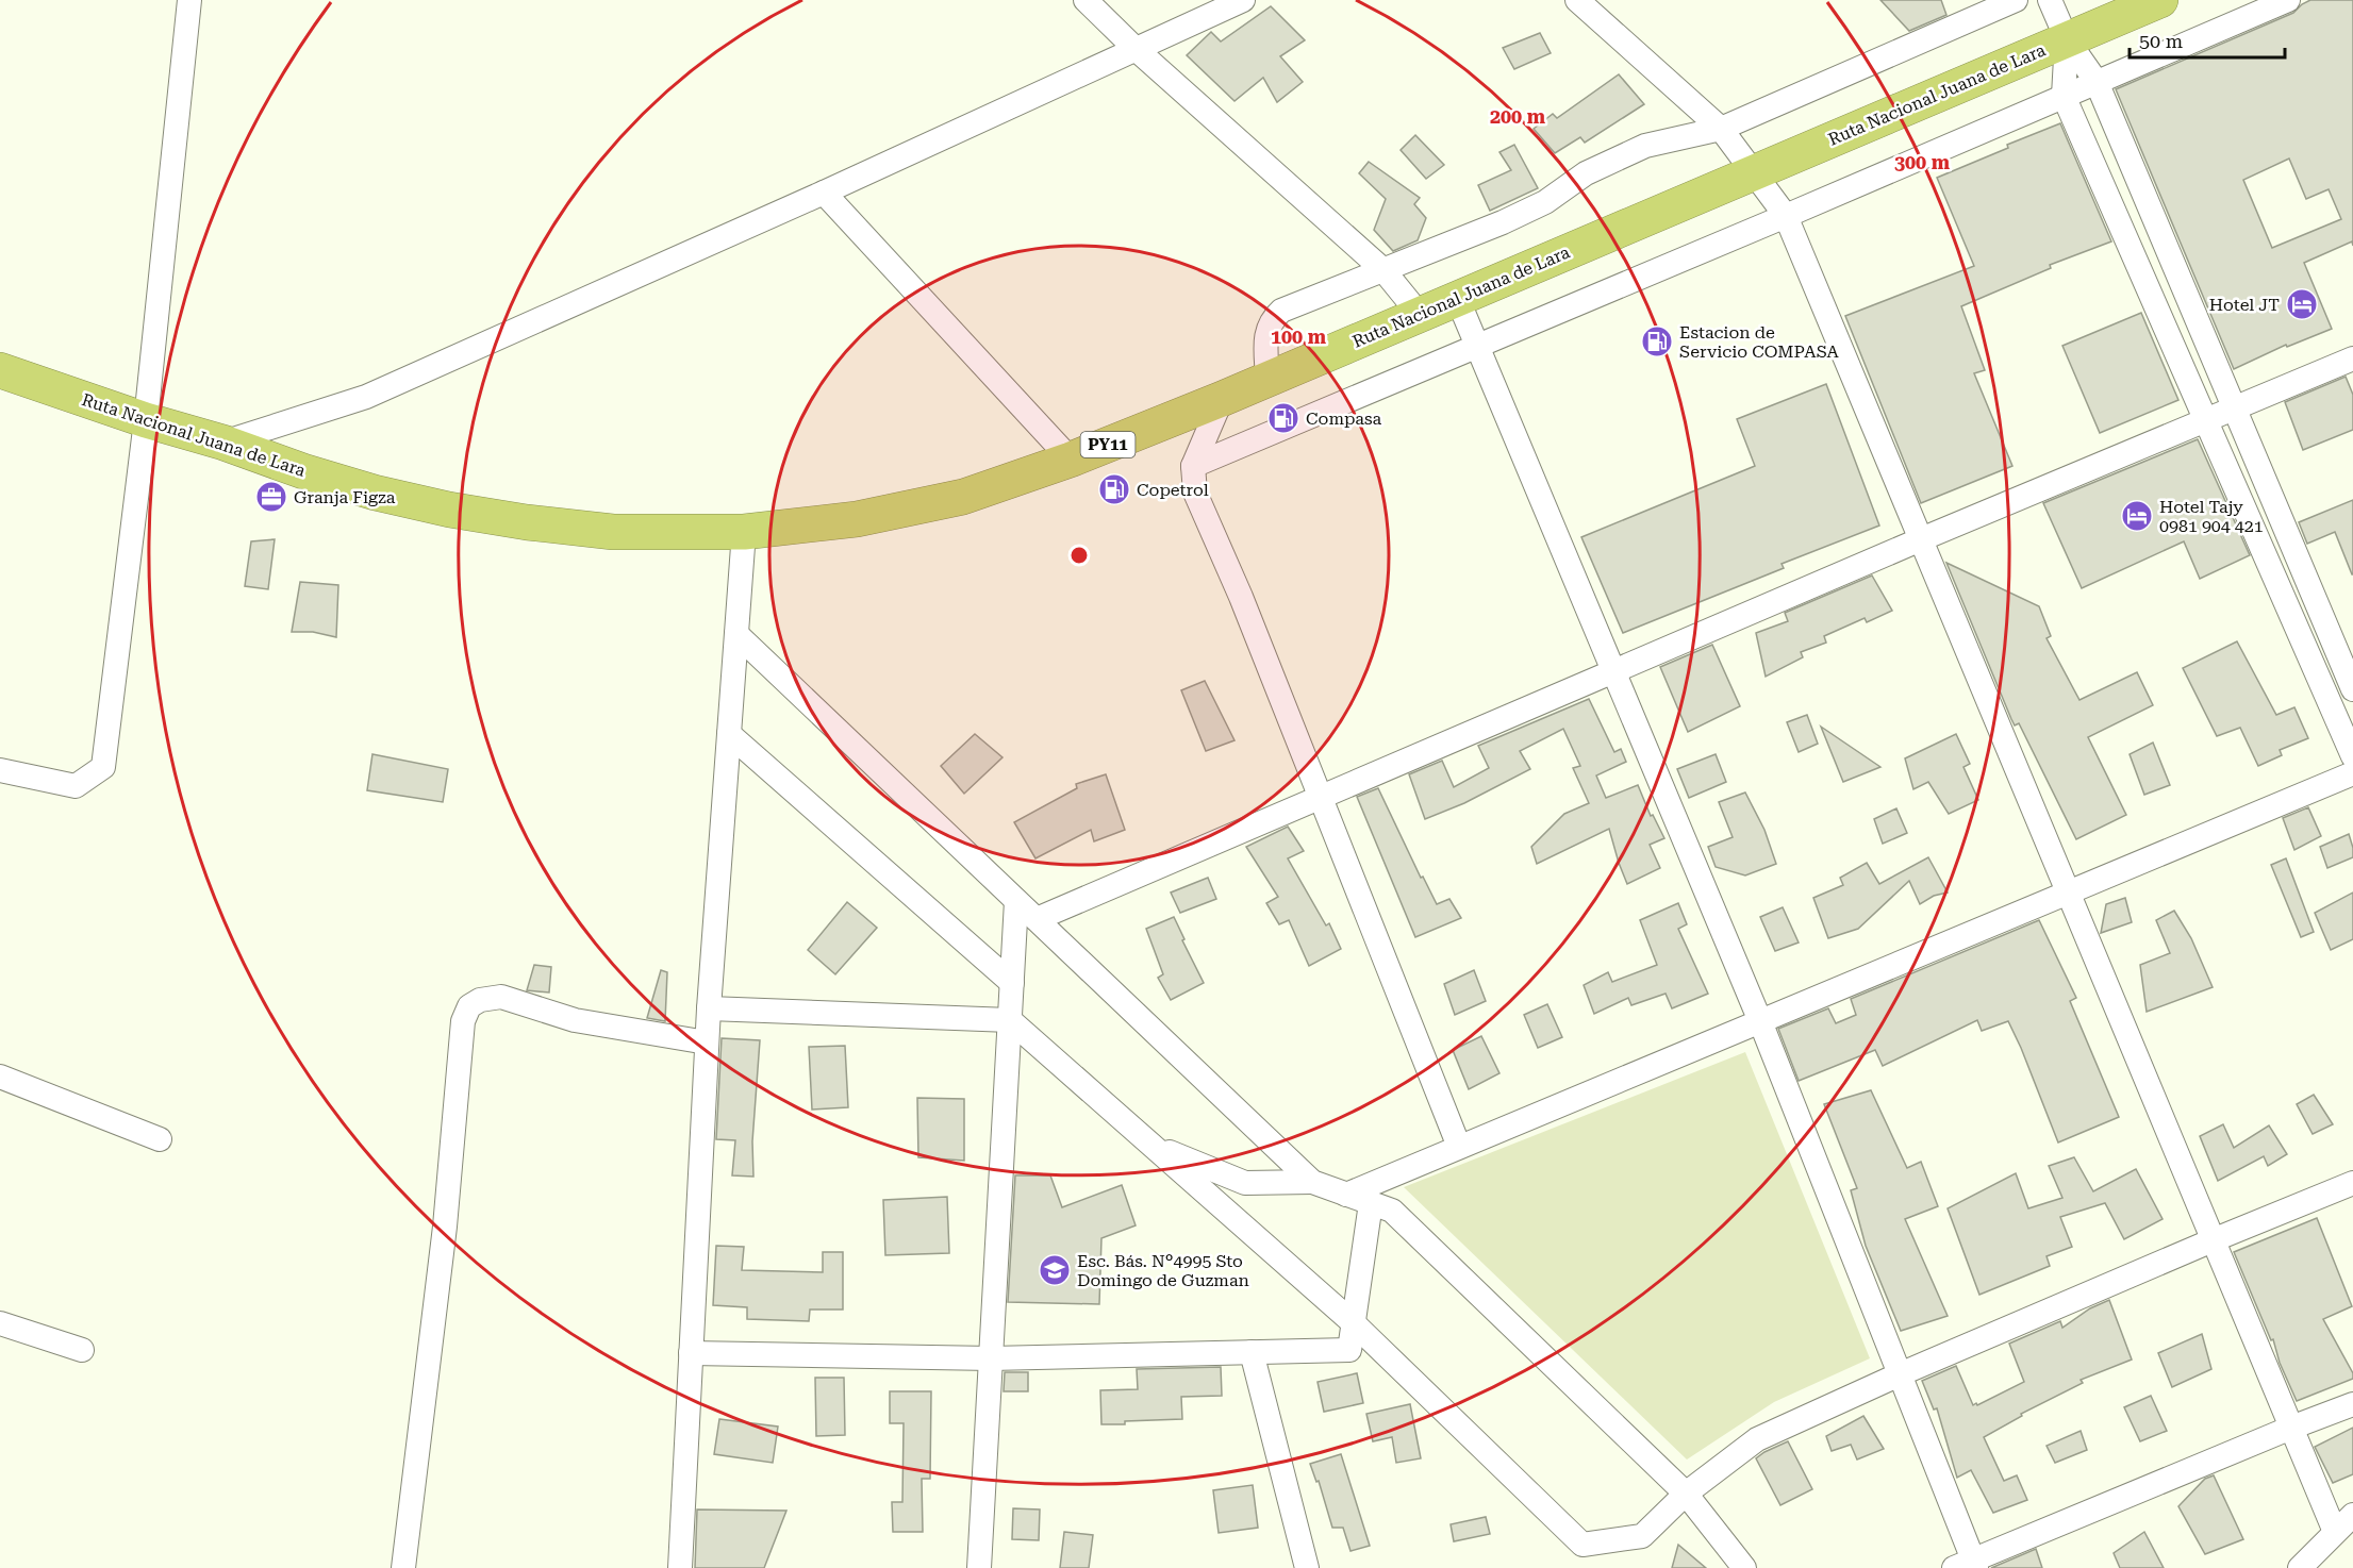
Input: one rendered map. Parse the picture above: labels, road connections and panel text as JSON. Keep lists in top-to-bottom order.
{
  "streets": {
    "highway": ["Ruta Nacional Juana de Lara", "PY11"]
  },
  "places": {
    "hotel": ["Hotel JT", "Hotel Tajy 0981 904 421"],
    "fuel station": ["Estacion de Servicio COMPASA", "Compasa", "Copetrol"],
    "office": ["Granja Figza"],
    "school or university": ["Esc. Bás. N°4995 Sto Domingo de Guzman"]
  },
  "scale_bar": "50 m",
  "rings": ["200 m", "300 m", "100 m"]
}
